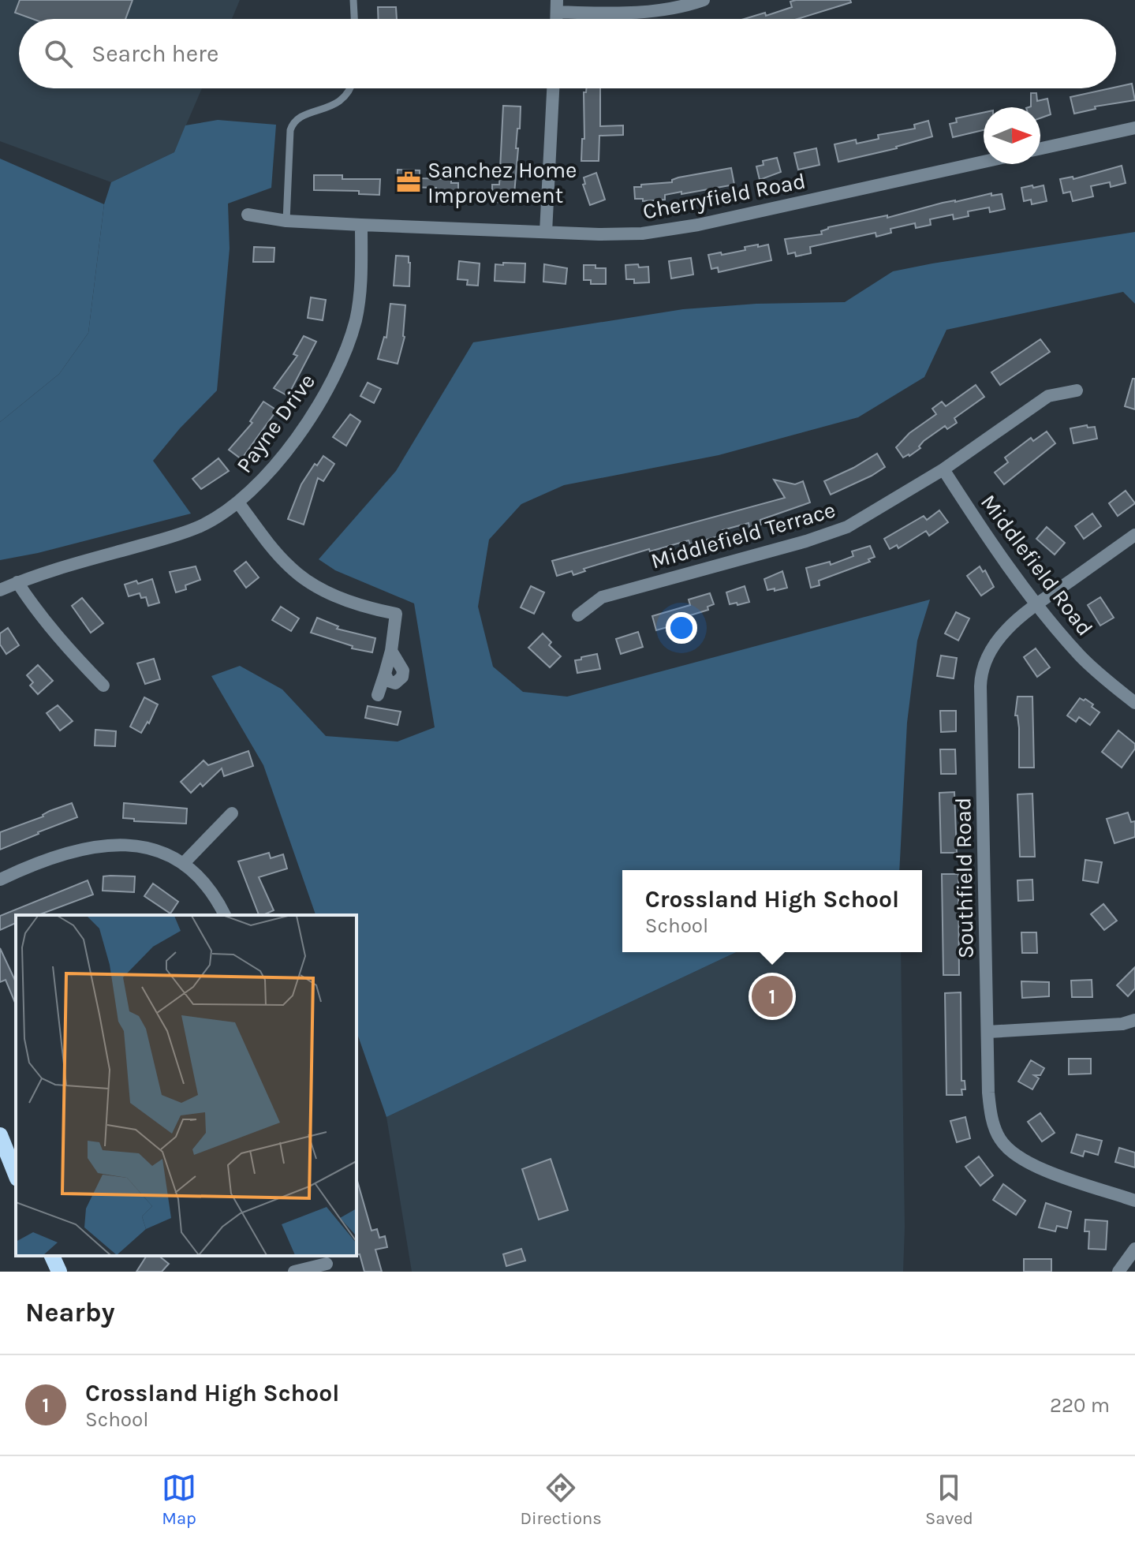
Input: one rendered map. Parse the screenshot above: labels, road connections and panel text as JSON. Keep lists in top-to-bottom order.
{
  "streets": {
    "street": [
      "Cherryfield Road",
      "Payne Drive",
      "Middlefield Terrace",
      "Middlefield Road",
      "Southfield Road"
    ]
  },
  "crossings": [
    ["Cherryfield Road", "Payne Drive"],
    ["Middlefield Terrace", "Middlefield Road"],
    ["Middlefield Road", "Southfield Road"]
  ],
  "places": {
    "office": ["Sanchez Home Improvement"]
  },
  "north": "right",
  "page": {
    "search": "Search here",
    "popup": ["Crossland High School", "School"],
    "pins": "1",
    "heading": "Nearby",
    "list": [
      {
        "mark": "1",
        "name": "Crossland High School",
        "note": "School",
        "value": "220 m"
      }
    ],
    "nav": ["Map", "Directions", "Saved"]
  }
}
